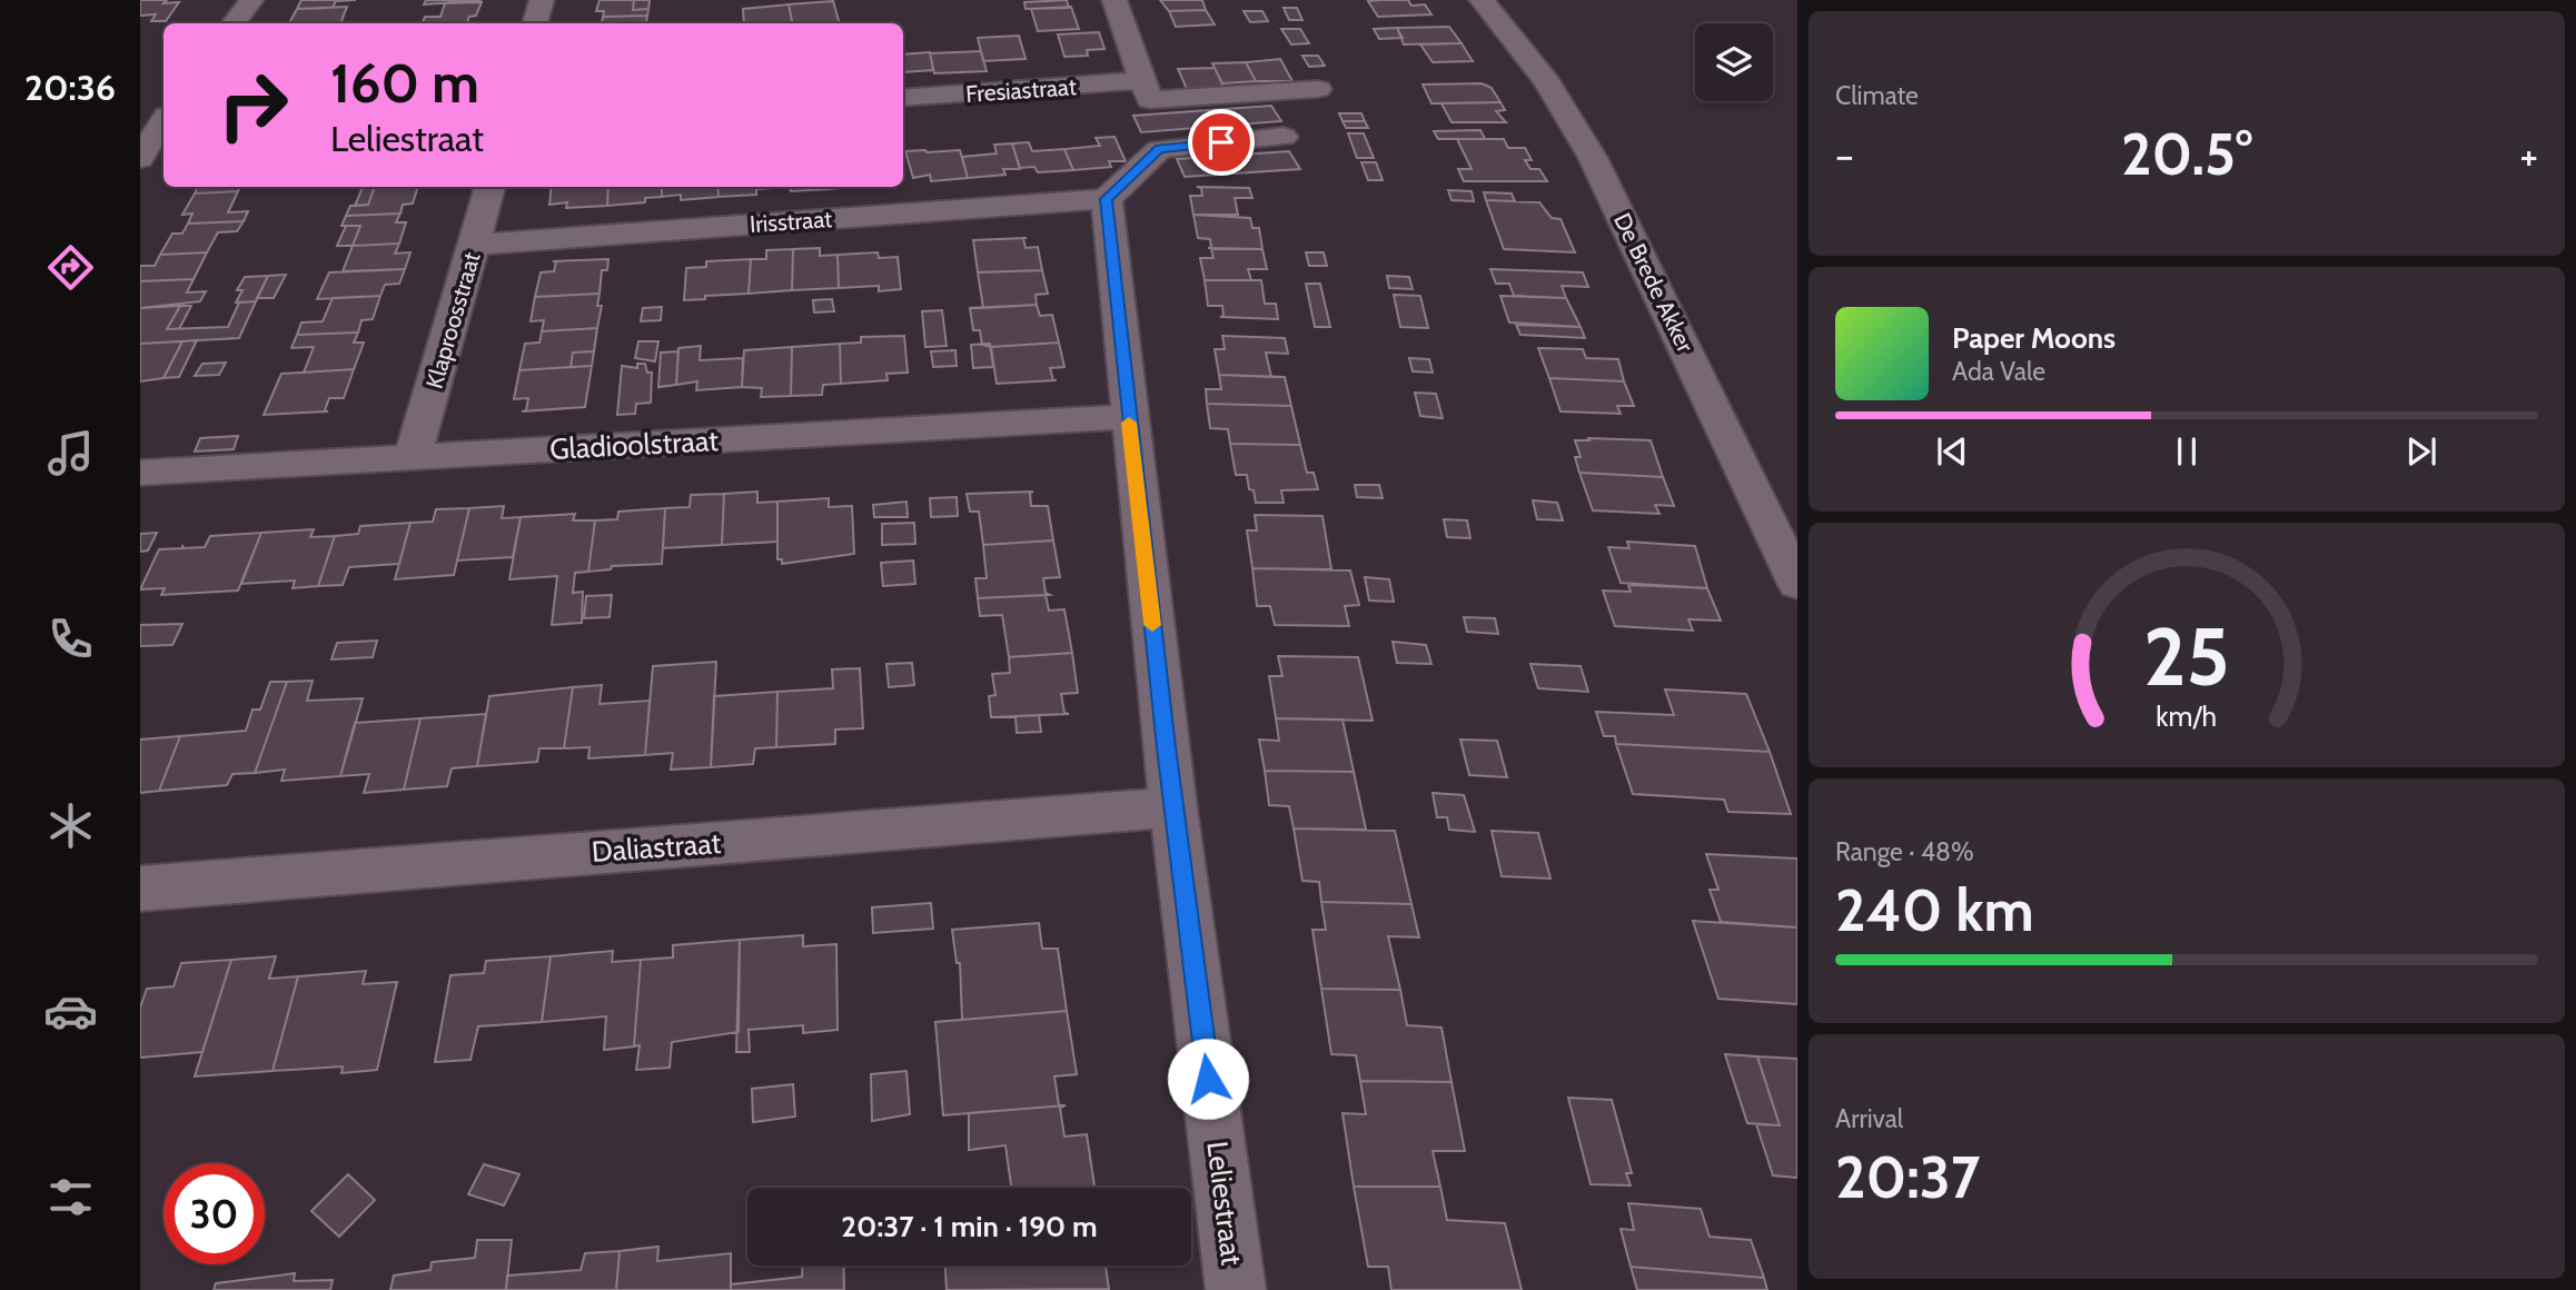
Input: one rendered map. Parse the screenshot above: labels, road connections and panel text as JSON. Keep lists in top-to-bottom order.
{
  "streets": {
    "street": [
      "Fresiastraat",
      "Irisstraat",
      "De Brede Akker",
      "Klaproosstraat",
      "Gladioolstraat",
      "Daliastraat",
      "Leliestraat"
    ]
  },
  "crossings": [
    ["Irisstraat", "Klaproosstraat"],
    ["Irisstraat", "Leliestraat"],
    ["Klaproosstraat", "Gladioolstraat"],
    ["Gladioolstraat", "Leliestraat"],
    ["Daliastraat", "Leliestraat"]
  ],
  "page": {
    "tabs": "20:36",
    "tile": [
      "Climate",
      ["Range · 48%", "240 km"],
      ["Arrival", "20:37"]
    ],
    "turn": ["160 m", "Leliestraat"],
    "heat": ["−", "20.5°", "+"],
    "song": ["Paper Moons", "Ada Vale"],
    "limit": "30",
    "trip": "20:37 · 1 min · 190 m",
    "gauge": ["25", "km/h"]
  }
}
